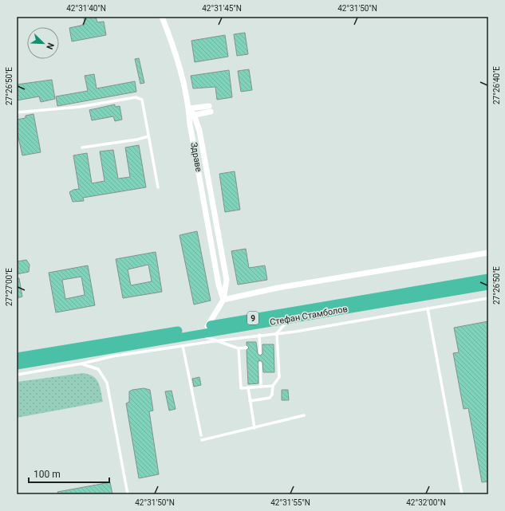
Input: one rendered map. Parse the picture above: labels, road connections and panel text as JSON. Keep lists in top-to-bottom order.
{
  "streets": {
    "highway": ["Стефан Стамболов", "9"],
    "street": ["Здраве"]
  },
  "scale_bar": "100 m",
  "north": "bottom right",
  "coordinates": [
    "42°31'40\"N",
    "42°31'45\"N",
    "42°31'50\"N",
    "27°26'40\"E",
    "27°26'50\"E",
    "27°27'00\"E",
    "42°31'55\"N",
    "42°32'00\"N"
  ]
}
